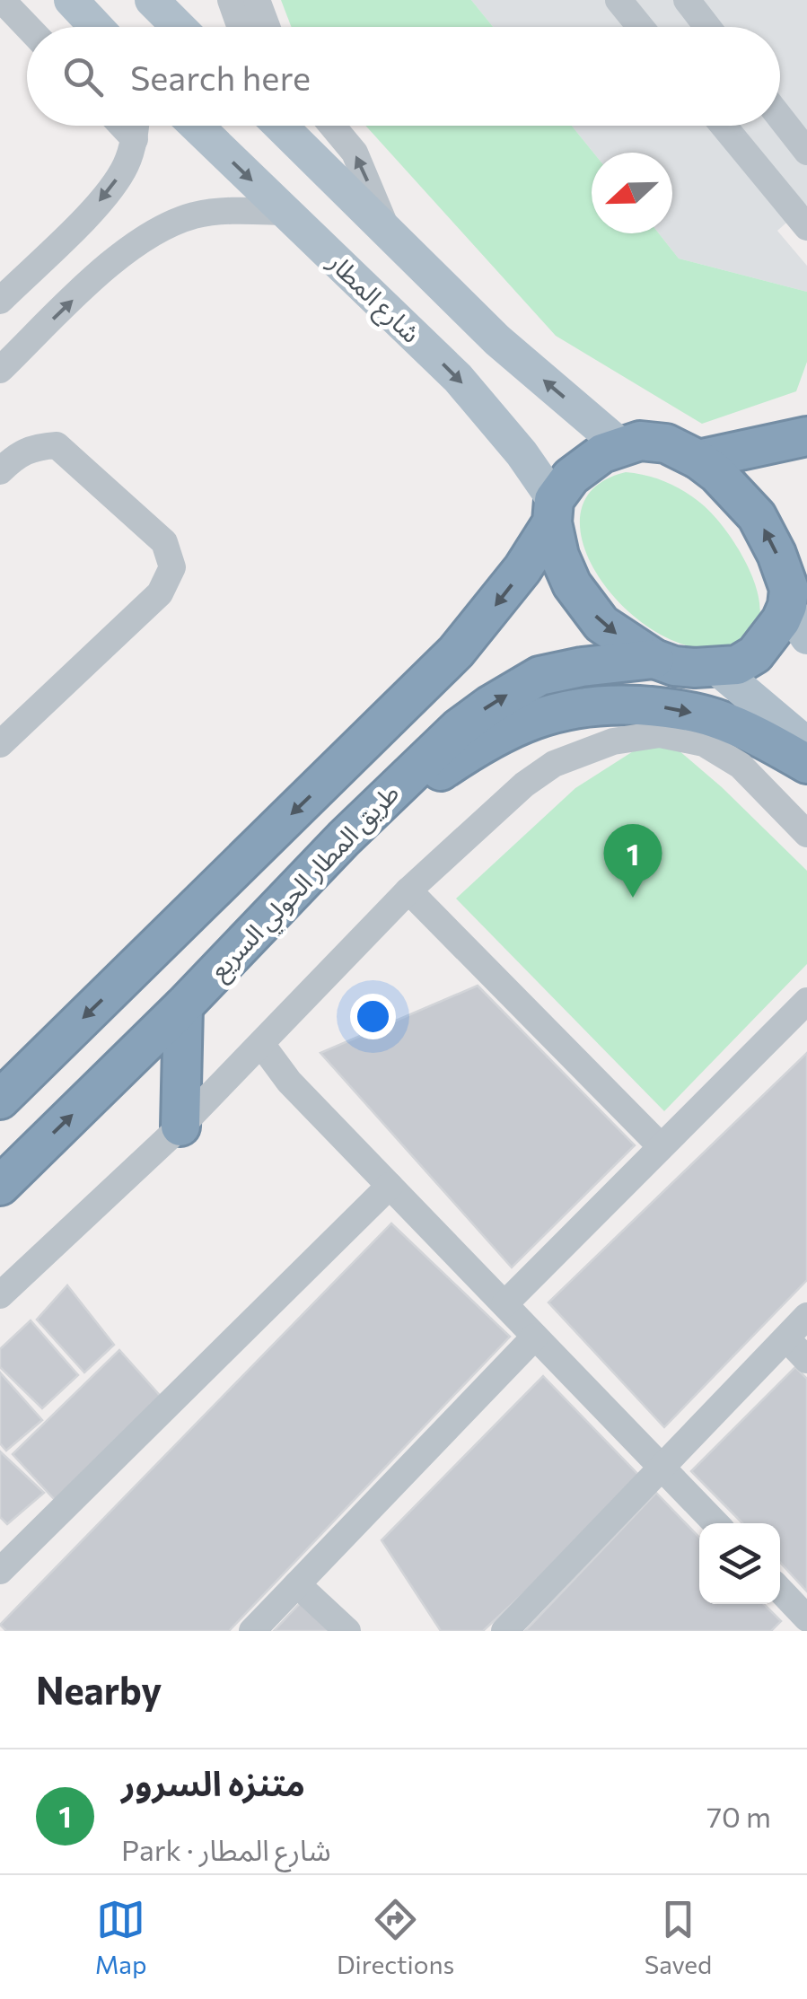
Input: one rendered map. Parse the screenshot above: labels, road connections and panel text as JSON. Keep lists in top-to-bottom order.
{
  "streets": {
    "highway": ["طريق المطار الحولي السريع"],
    "main road": ["شارع المطار"]
  },
  "crossings": [
    ["شارع المطار", "طريق المطار الحولي السريع"]
  ],
  "north": "left",
  "page": {
    "search": "Search here",
    "pins": "1",
    "heading": "Nearby",
    "list": [
      {
        "mark": "1",
        "name": "متنزه السرور",
        "note": "Park · شارع المطار",
        "value": "70 m"
      }
    ],
    "nav": ["Map", "Directions", "Saved"]
  }
}
